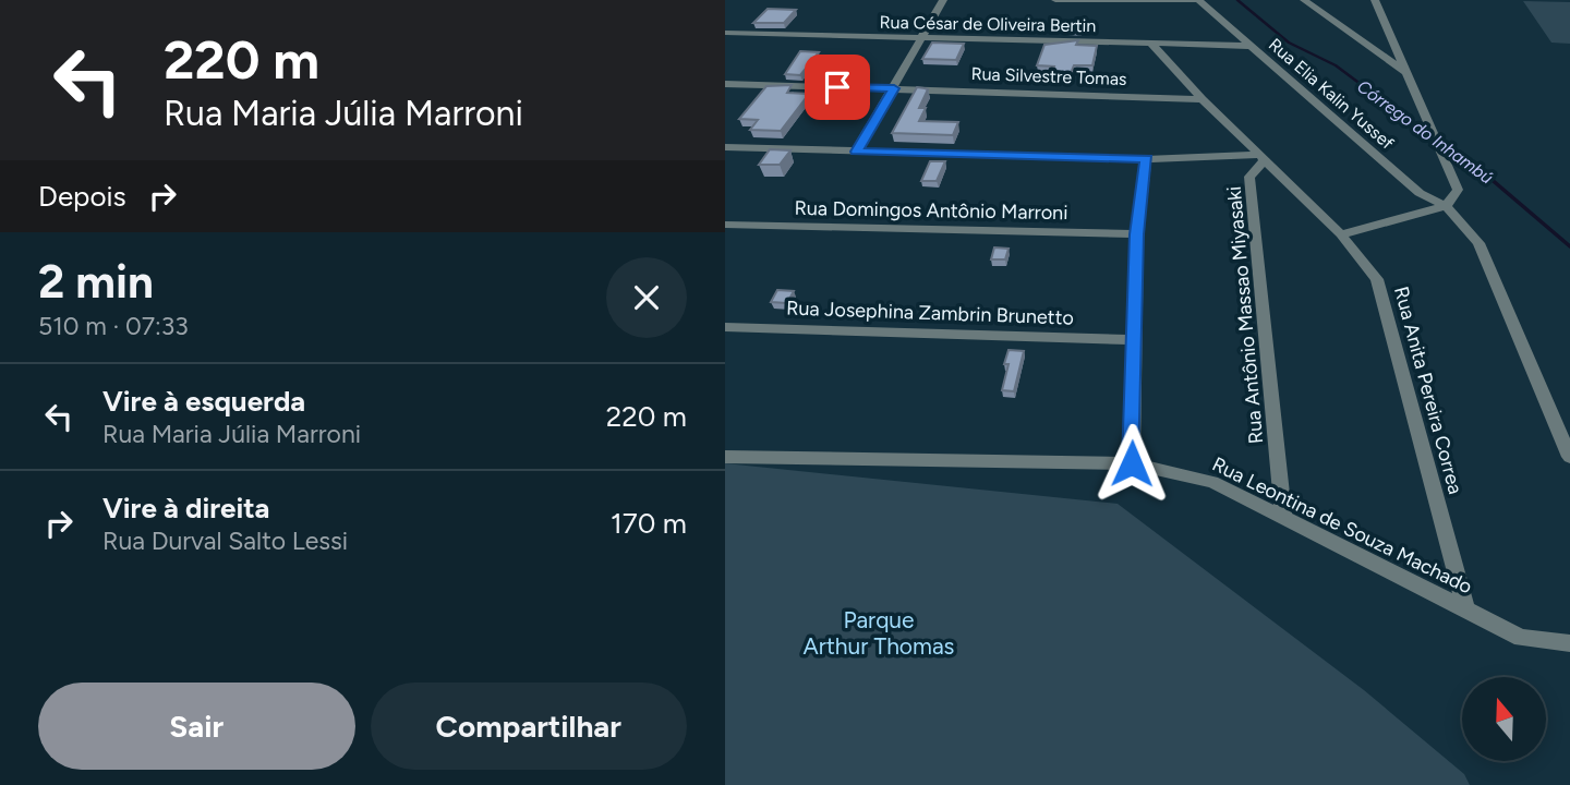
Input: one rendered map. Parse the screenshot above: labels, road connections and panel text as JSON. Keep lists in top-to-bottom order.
{
  "streets": {
    "street": [
      "Rua César de Oliveira Bertin",
      "Rua Silvestre Tomas",
      "Rua Elia Kalin Yussef",
      "Rua Domingos Antônio Marroni",
      "Rua Josephina Zambrin Brunetto",
      "Rua Antônio Massao Miyasaki",
      "Rua Anita Pereira Correa",
      "Rua Leontina de Souza Machado"
    ]
  },
  "crossings": [
    ["Rua César de Oliveira Bertin", "Rua Elia Kalin Yussef"],
    ["Rua César de Oliveira Bertin", "Rua Anita Pereira Correa"],
    ["Rua Silvestre Tomas", "Rua Anita Pereira Correa"],
    ["Rua Antônio Massao Miyasaki", "Rua Anita Pereira Correa"],
    ["Rua Antônio Massao Miyasaki", "Rua Leontina de Souza Machado"],
    ["Rua Anita Pereira Correa", "Rua Leontina de Souza Machado"]
  ],
  "water": ["Córrego do Inhambú"],
  "parks": ["Parque Arthur Thomas"],
  "north": "top",
  "page": {
    "turn": ["220 m", "Rua Maria Júlia Marroni"],
    "then": "Depois",
    "heading": ["2 min", "510 m · 07:33"],
    "list": [
      {
        "name": "Vire à esquerda",
        "note": "Rua Maria Júlia Marroni",
        "value": "220 m"
      },
      {
        "name": "Vire à direita",
        "note": "Rua Durval Salto Lessi",
        "value": "170 m"
      }
    ],
    "buttons": ["Sair", "Compartilhar"]
  }
}
